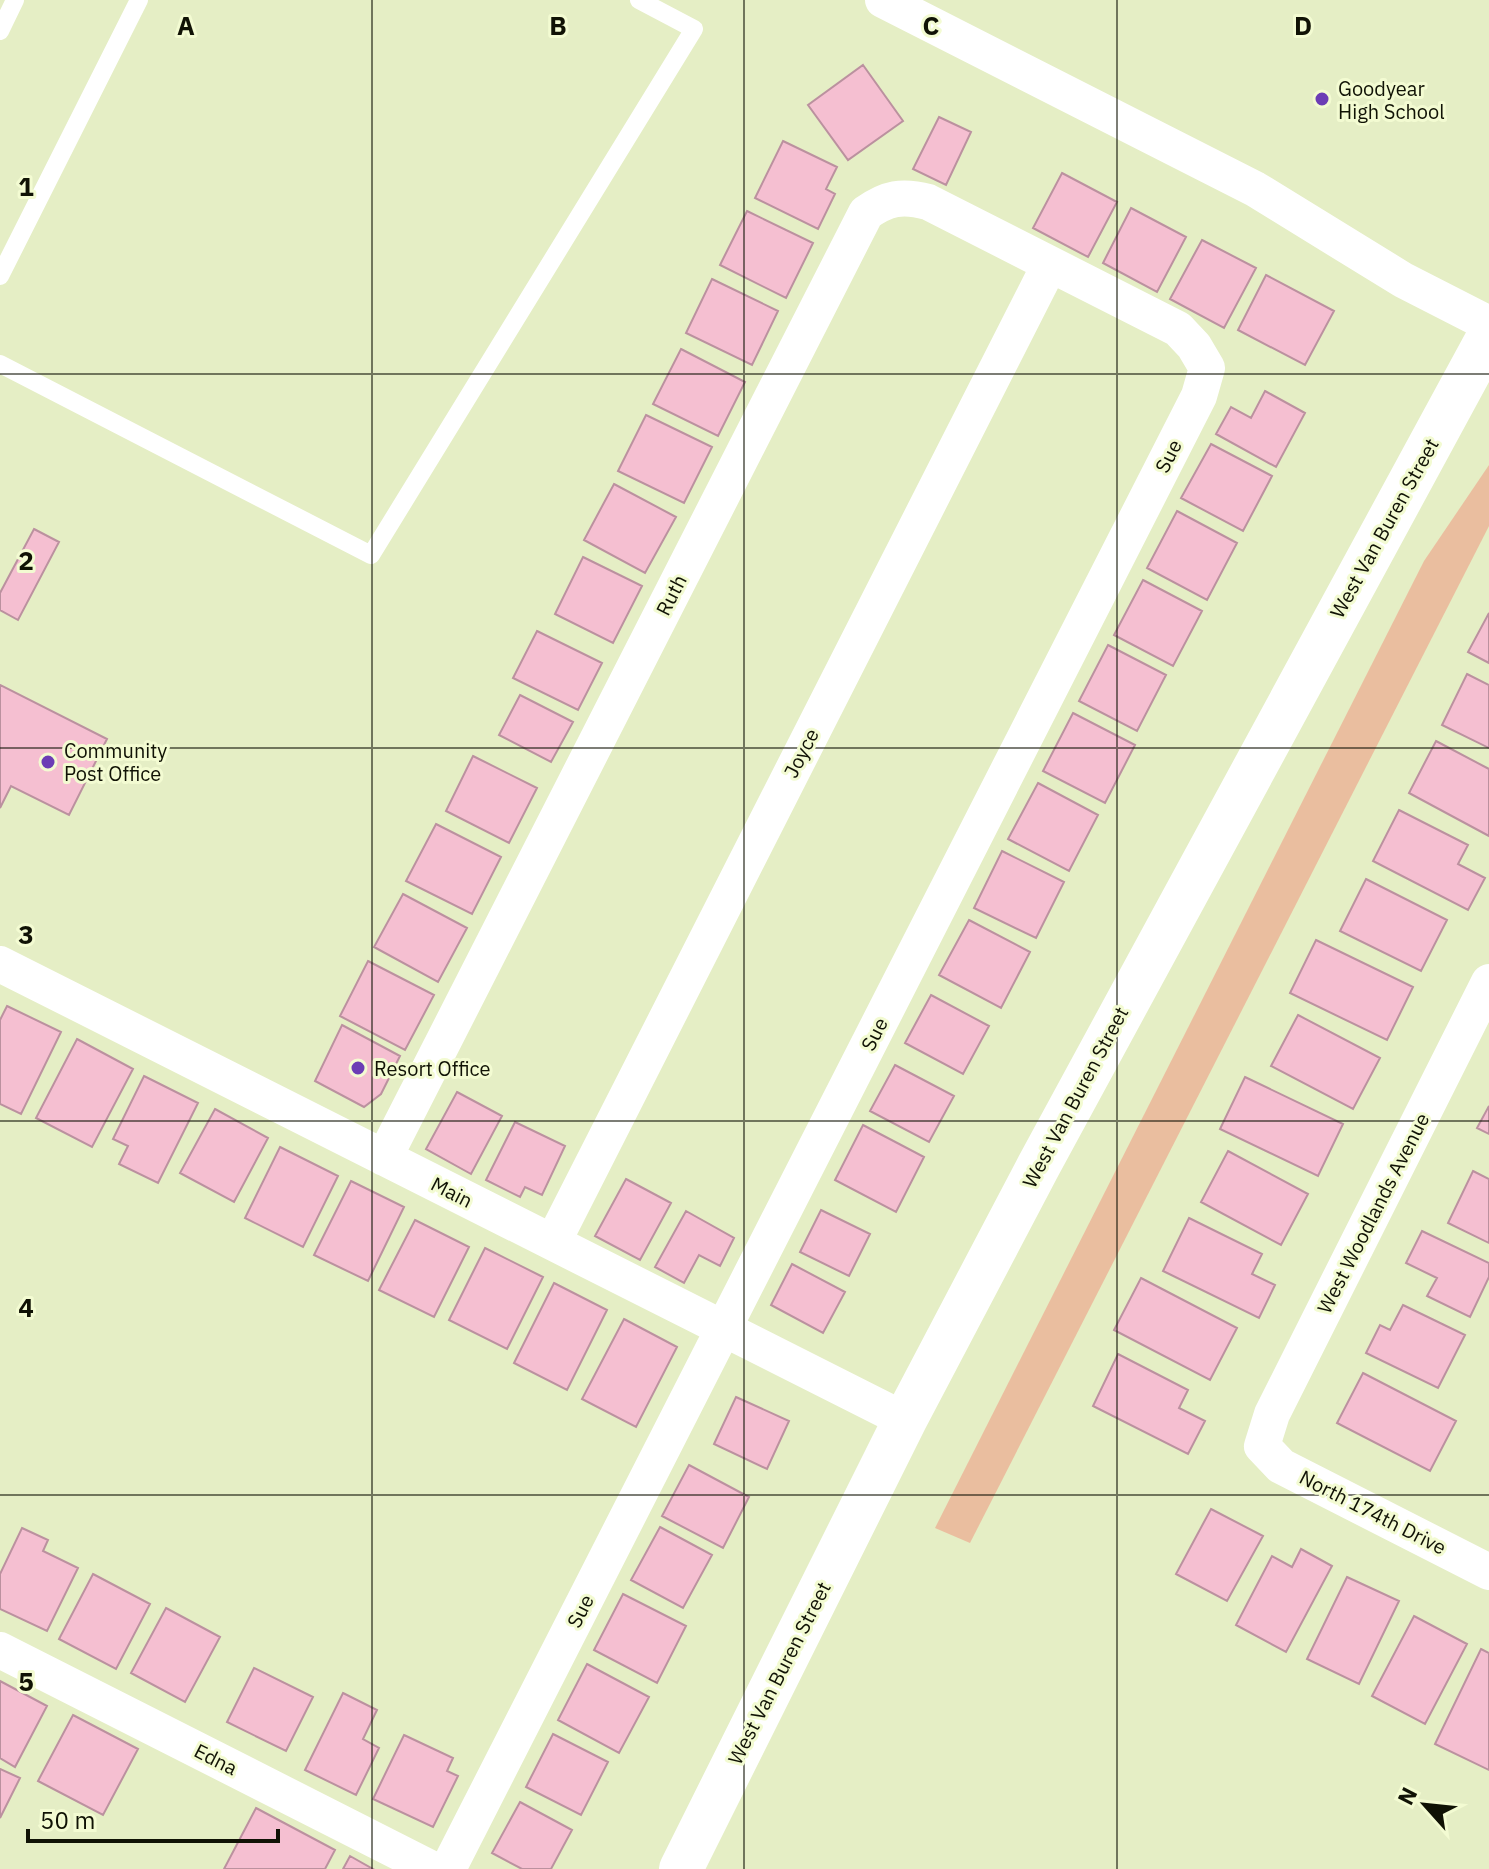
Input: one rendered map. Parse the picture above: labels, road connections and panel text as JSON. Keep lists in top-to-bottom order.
{
  "streets": {
    "main road": ["West Van Buren Street"],
    "street": [
      "Sue",
      "Ruth",
      "Joyce",
      "Main",
      "West Woodlands Avenue",
      "North 174th Drive",
      "Edna"
    ]
  },
  "crossings": [
    ["Sue", "Ruth"],
    ["Sue", "Joyce"],
    ["Sue", "Main"],
    ["West Van Buren Street", "Main"],
    ["Ruth", "Joyce"],
    ["Ruth", "Main"],
    ["Joyce", "Main"],
    ["West Woodlands Avenue", "North 174th Drive"]
  ],
  "places": ["Goodyear High School", "Community Post Office", "Resort Office"],
  "scale_bar": "50 m",
  "north": "top left",
  "grid": {
    "columns": [
      "A",
      "B",
      "C",
      "D"
    ],
    "rows": [
      "1",
      "2",
      "3",
      "4",
      "5"
    ]
  }
}
